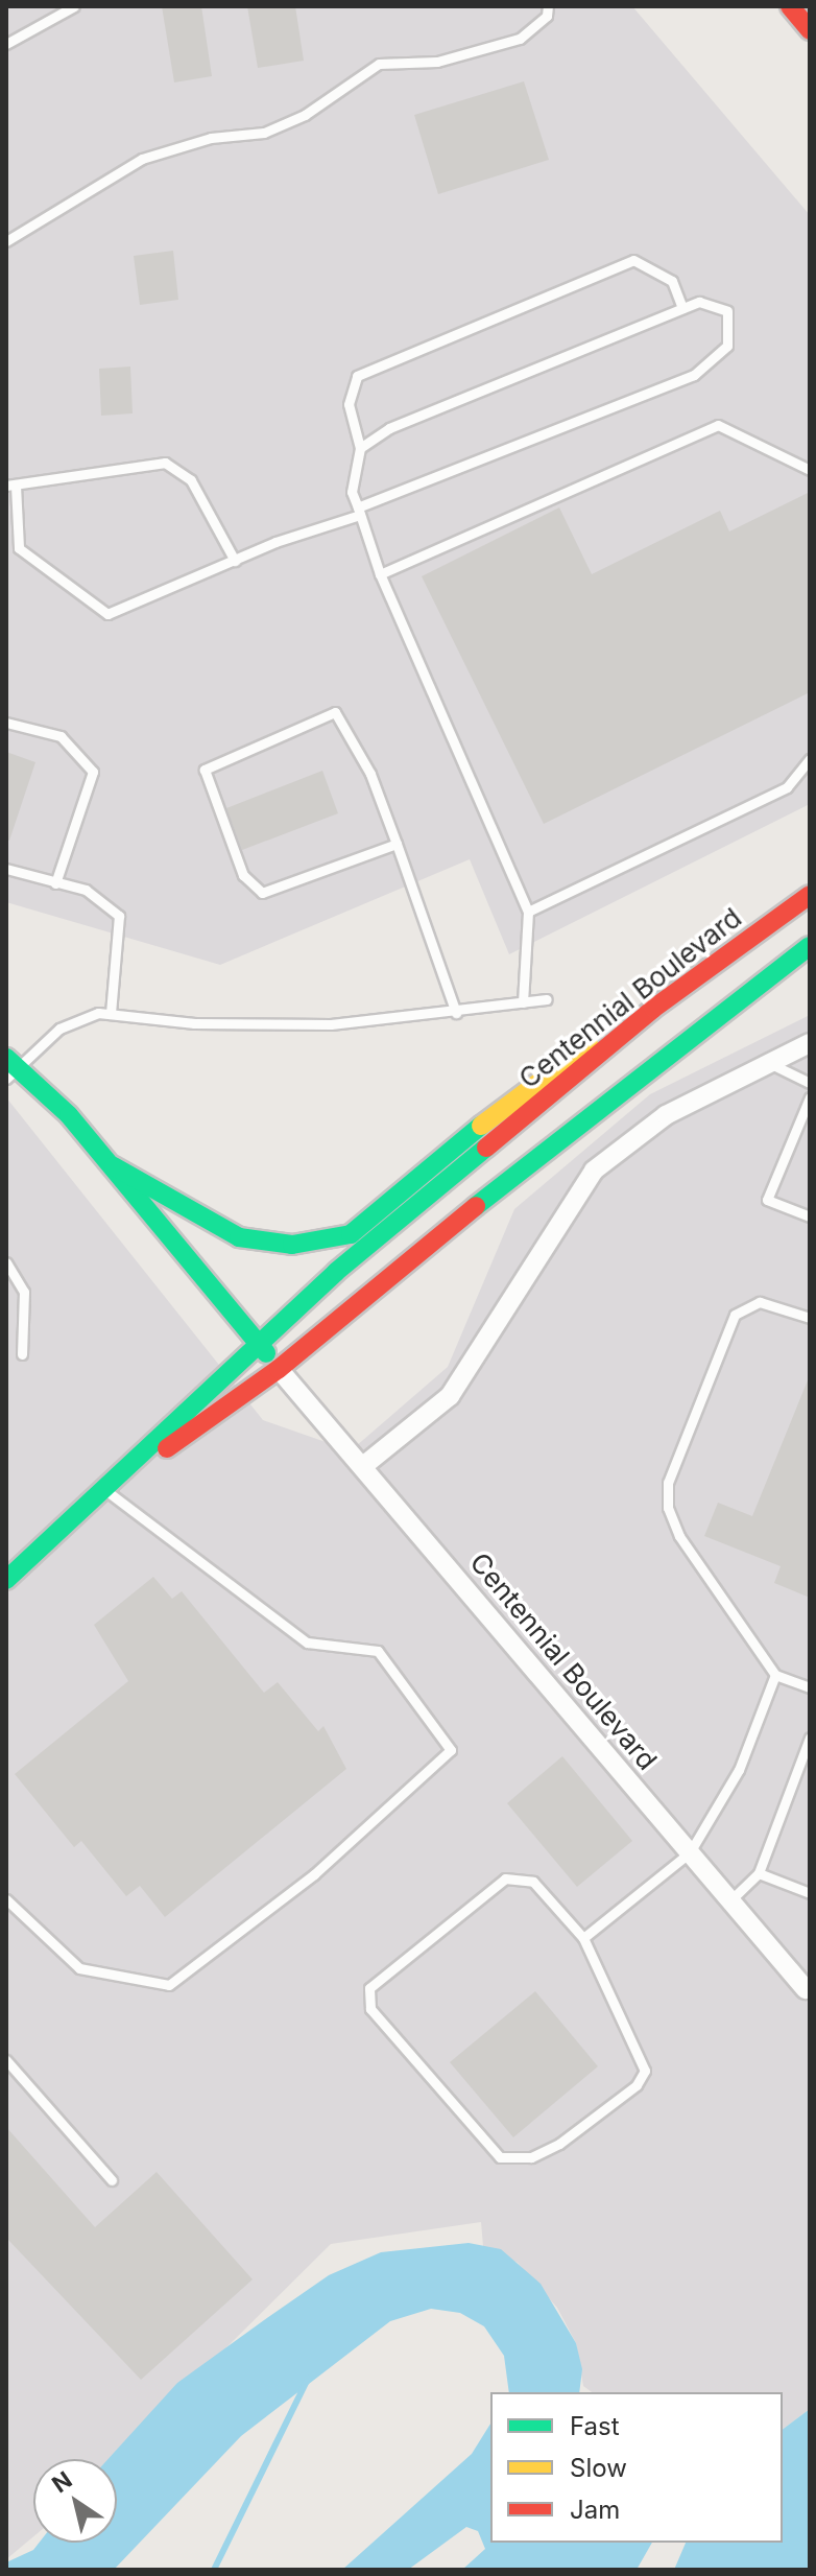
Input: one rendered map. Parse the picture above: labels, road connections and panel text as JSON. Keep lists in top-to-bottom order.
{
  "streets": {
    "main road": ["Centennial Boulevard"]
  },
  "legend": ["Fast", "Slow", "Jam"],
  "north": "top left"
}
